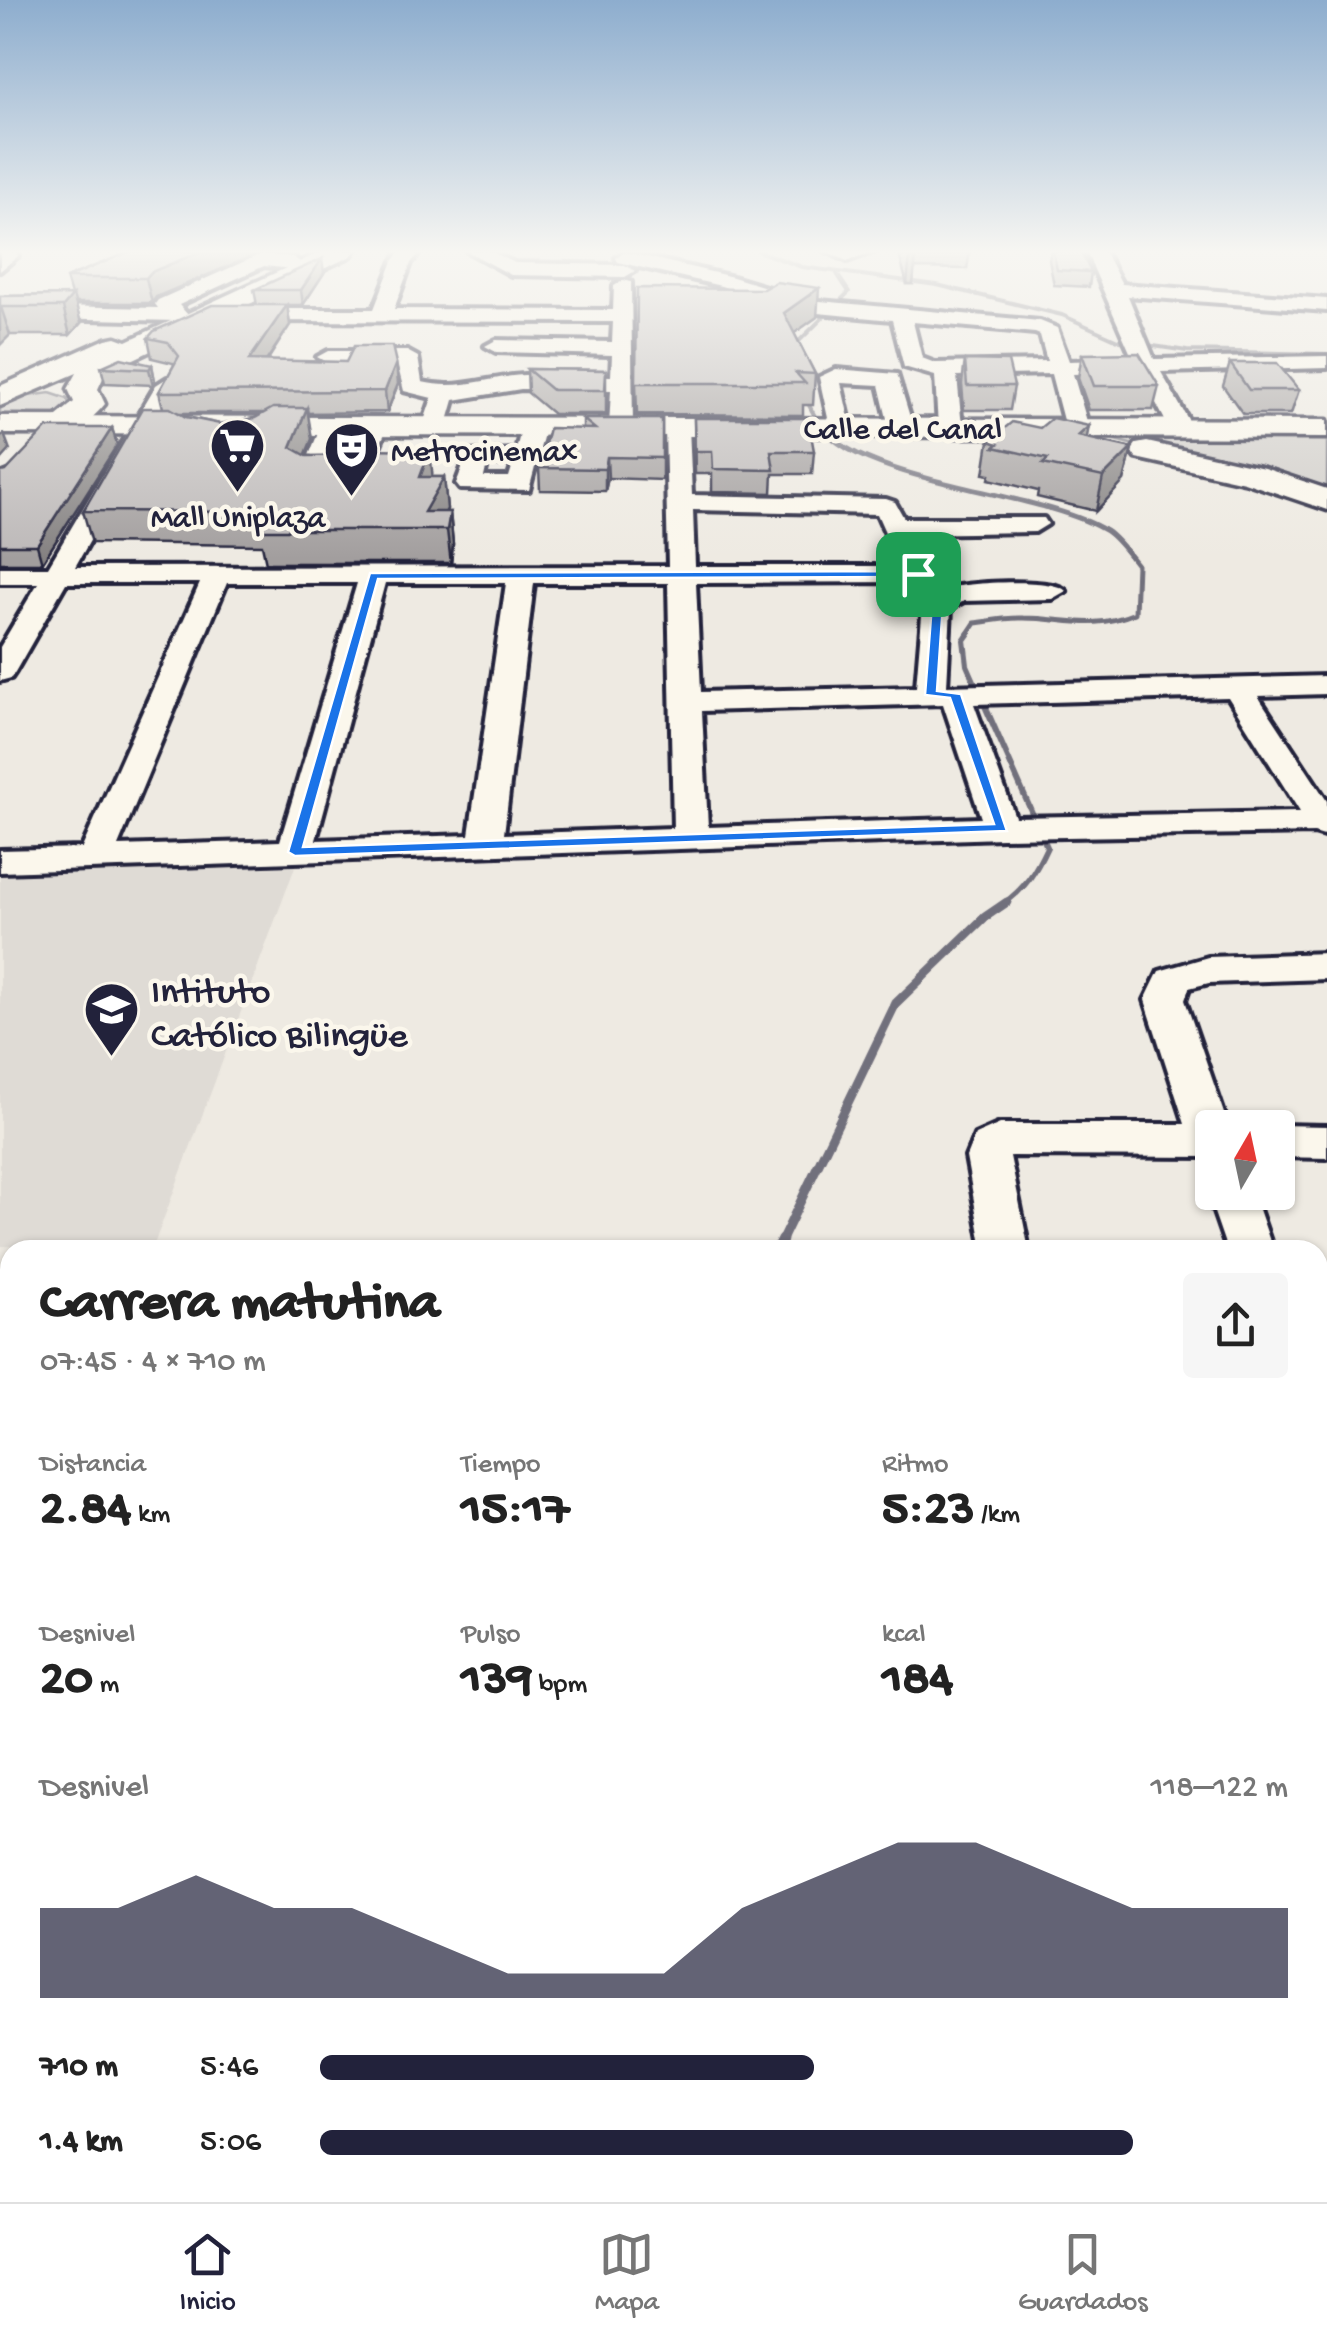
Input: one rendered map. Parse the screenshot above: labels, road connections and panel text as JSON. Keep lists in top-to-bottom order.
{
  "streets": {
    "main road": ["Calle del Canal"]
  },
  "places": {
    "supermarket": ["Mall Uniplaza"],
    "theatre": ["Metrocinemax"],
    "school or university": ["Intituto Católico Bilingüe"]
  },
  "north": "top",
  "page": {
    "heading": ["Carrera matutina", "07:45 · 4 × 710 m"],
    "stats": [
      ["Distancia", "2.84 km"],
      ["Tiempo", "15:17"],
      ["Ritmo", "5:23 /km"],
      ["Desnivel", "20 m"],
      ["Pulso", "139 bpm"],
      ["kcal", "184"]
    ],
    "chart": ["Desnivel", "118–122 m"],
    "list": [
      {
        "name": "710 m",
        "note": "5:46"
      },
      {
        "name": "1.4 km",
        "note": "5:06"
      }
    ],
    "tabs": ["Inicio", "Mapa", "Guardados"]
  }
}
